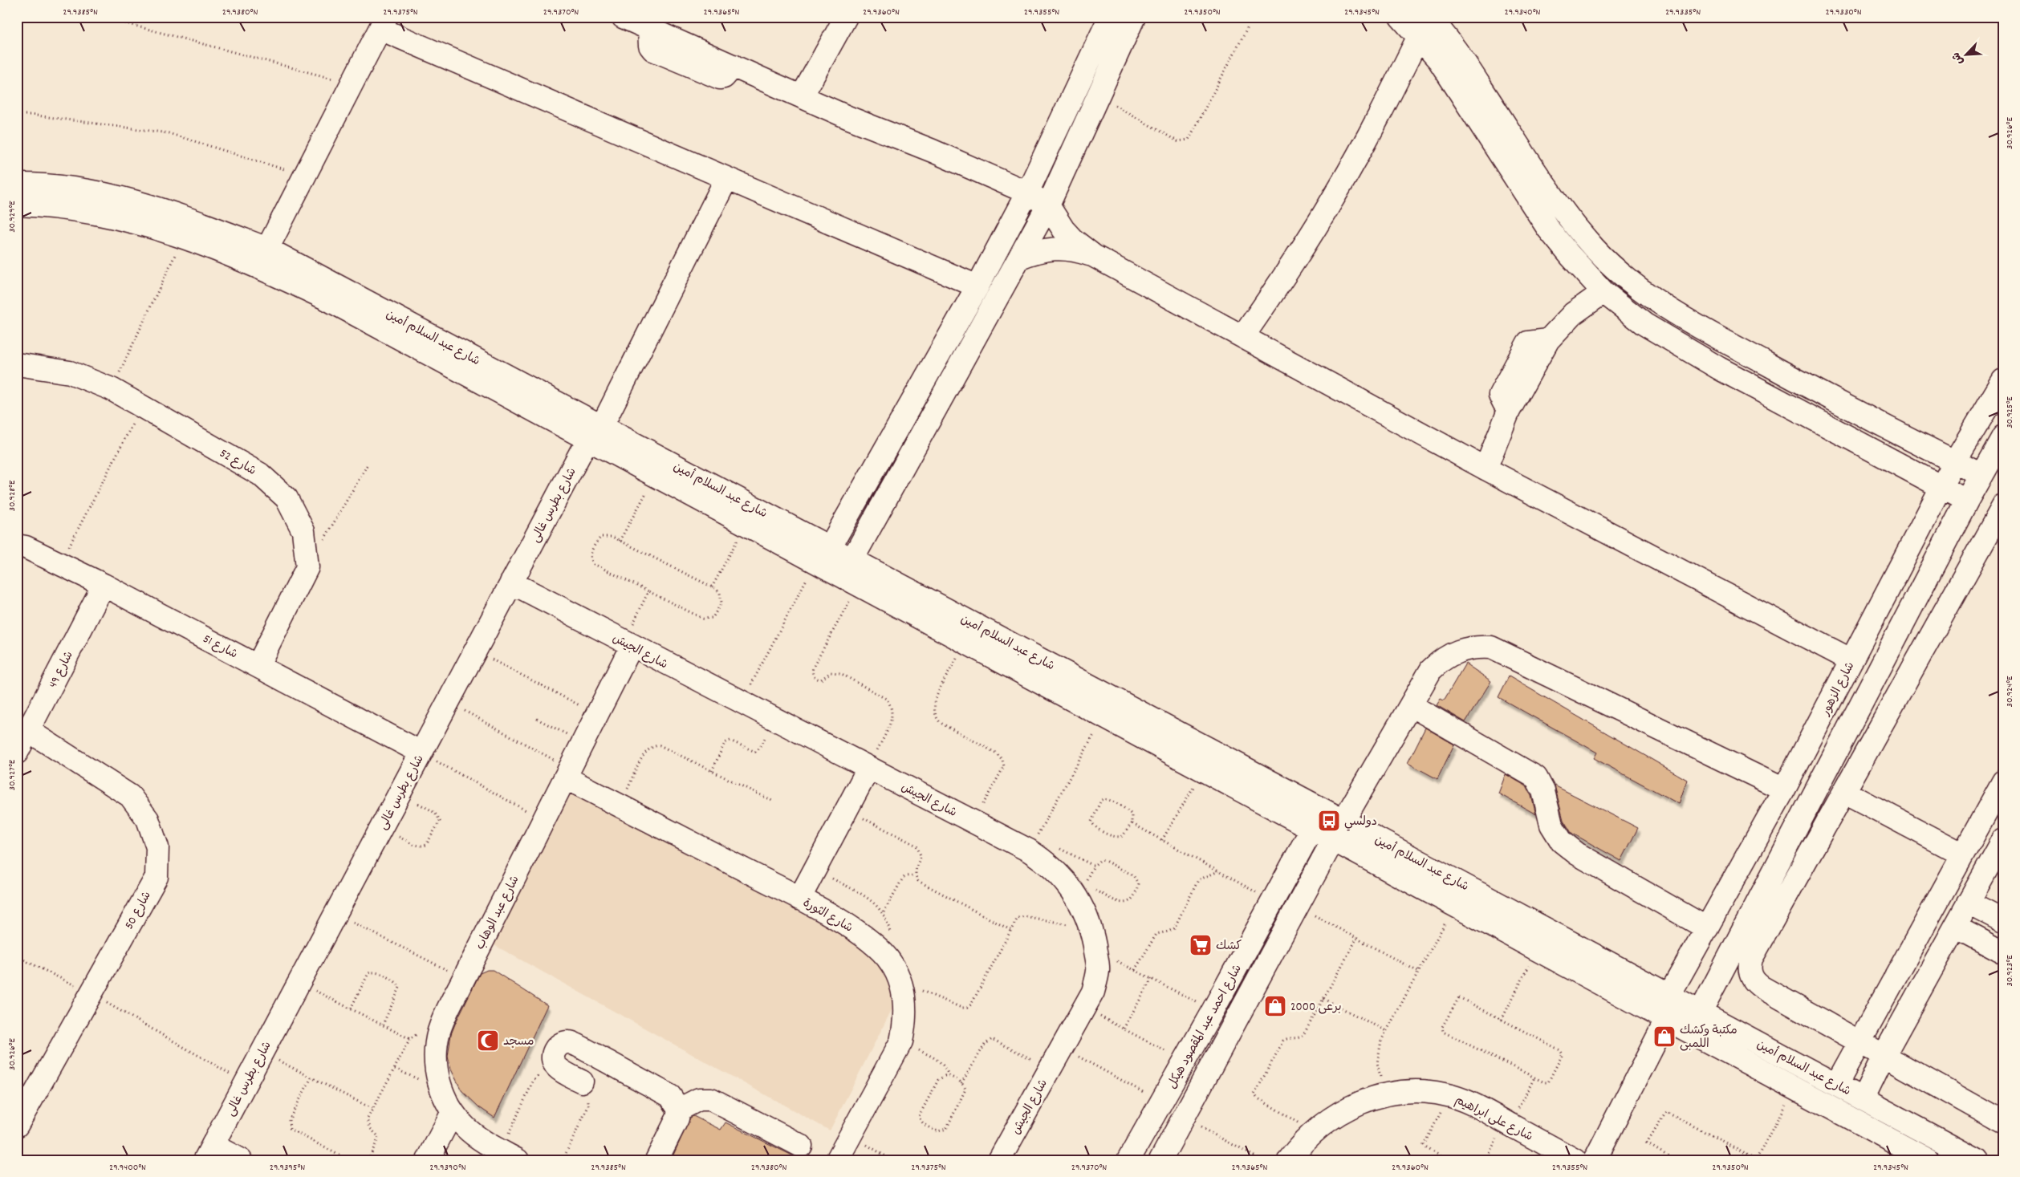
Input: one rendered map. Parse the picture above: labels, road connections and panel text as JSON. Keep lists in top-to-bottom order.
{
  "streets": {
    "street": [
      "شارع عبد السلام أمين",
      "شارع 52",
      "شارع بطرس غالى",
      "شارع 51",
      "شارع الجيش",
      "شارع 49",
      "شارع الزهور",
      "شارع 50",
      "شارع عبد الوهاب",
      "شارع الثورة",
      "شارع احمد عبد المقصود هيكل",
      "شارع على ابراهيم"
    ]
  },
  "crossings": [
    ["شارع عبد السلام أمين", "شارع بطرس غالى"],
    ["شارع عبد السلام أمين", "شارع الزهور"],
    ["شارع عبد السلام أمين", "شارع احمد عبد المقصود هيكل"],
    ["شارع 52", "شارع 51"],
    ["شارع بطرس غالى", "شارع 51"],
    ["شارع بطرس غالى", "شارع الجيش"],
    ["شارع 51", "شارع 49"],
    ["شارع الجيش", "شارع عبد الوهاب"],
    ["شارع 49", "شارع 50"],
    ["شارع الزهور", "شارع احمد عبد المقصود هيكل"],
    ["شارع عبد الوهاب", "شارع الثورة"]
  ],
  "places": {
    "bus stop": ["دولسي"],
    "supermarket": ["كشك"],
    "shop": ["برعى 2000", "مكتبة وكشك اللمبى"],
    "mosque": ["مسجد"]
  },
  "north": "bottom left",
  "coordinates": [
    "29.9385°N",
    "29.9380°N",
    "29.9375°N",
    "29.9370°N",
    "29.9365°N",
    "29.9360°N",
    "29.9355°N",
    "29.9350°N",
    "29.9345°N",
    "29.9340°N",
    "29.9335°N",
    "29.9330°N",
    "30.926°E",
    "30.929°E",
    "30.925°E",
    "30.928°E",
    "30.924°E",
    "30.927°E",
    "30.923°E",
    "29.9400°N",
    "29.9395°N",
    "29.9390°N"
  ]
}
